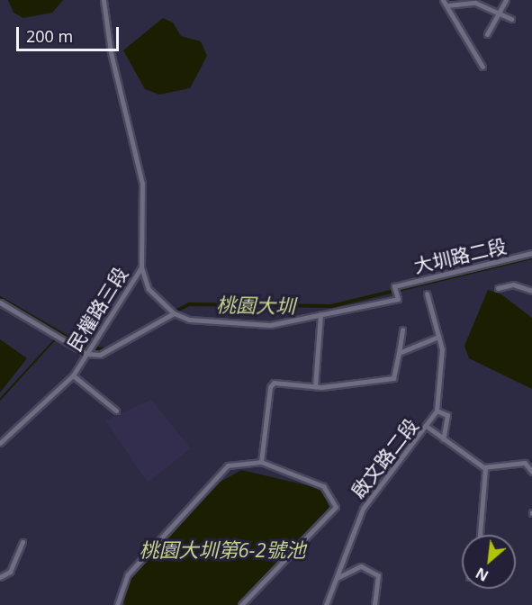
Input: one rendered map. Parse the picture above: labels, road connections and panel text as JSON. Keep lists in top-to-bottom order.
{
  "streets": {
    "street": ["大圳路二段", "民權路三段", "啟文路二段"]
  },
  "water": ["桃園大圳", "桃園大圳第6-2號池"],
  "scale_bar": "200 m",
  "north": "bottom left"
}
